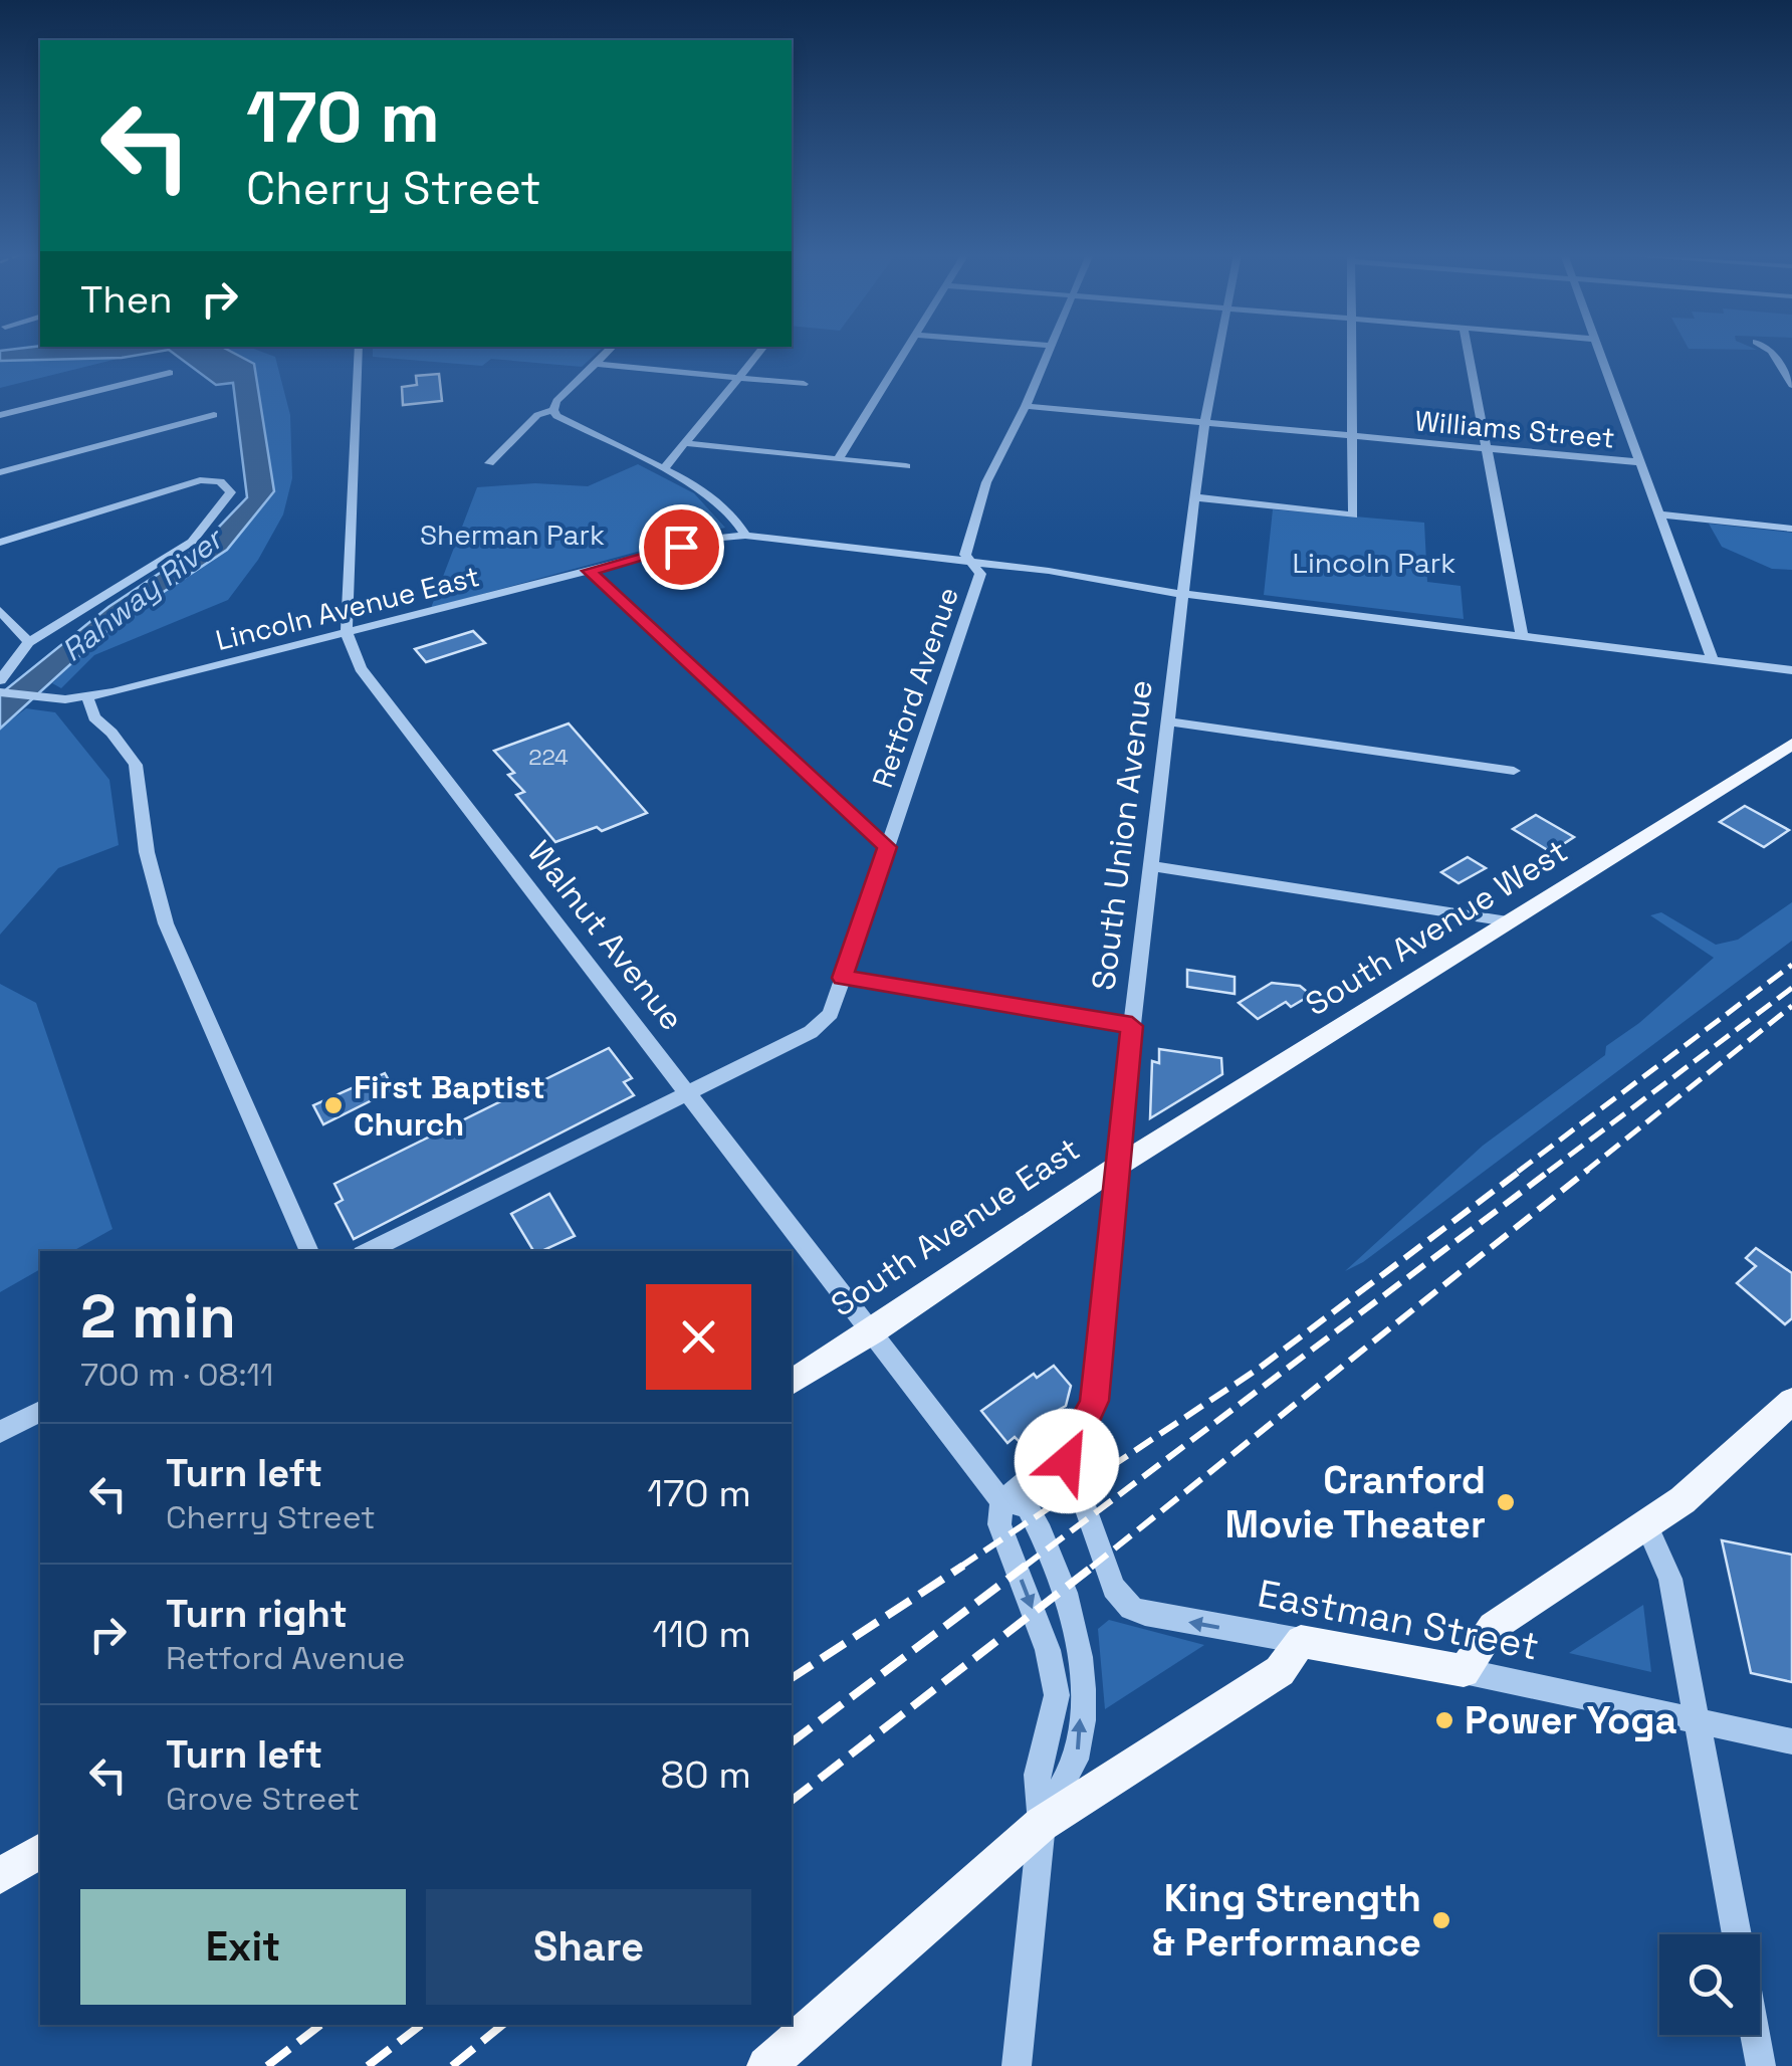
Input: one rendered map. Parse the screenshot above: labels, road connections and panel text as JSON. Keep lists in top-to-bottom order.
{
  "streets": {
    "main road": ["South Avenue West", "South Avenue East", "Eastman Street"],
    "street": [
      "Williams Street",
      "Lincoln Avenue East",
      "Retford Avenue",
      "South Union Avenue",
      "Walnut Avenue"
    ]
  },
  "crossings": [
    ["Williams Street", "Retford Avenue"],
    ["Williams Street", "South Union Avenue"],
    ["Lincoln Avenue East", "Retford Avenue"],
    ["Lincoln Avenue East", "South Union Avenue"],
    ["Lincoln Avenue East", "Walnut Avenue"],
    ["Retford Avenue", "Walnut Avenue"],
    ["South Union Avenue", "South Avenue West"],
    ["South Union Avenue", "South Avenue East"],
    ["South Union Avenue", "Eastman Street"],
    ["South Avenue West", "South Avenue East"],
    ["Walnut Avenue", "South Avenue East"]
  ],
  "water": ["Rahway River"],
  "parks": ["Sherman Park", "Lincoln Park"],
  "places": [
    "First Baptist Church",
    "Cranford Movie Theater",
    "Power Yoga",
    "King Strength & Performance"
  ],
  "house_numbers": ["224"],
  "page": {
    "turn": ["170 m", "Cherry Street"],
    "then": "Then",
    "heading": ["2 min", "700 m · 08:11"],
    "list": [
      {
        "name": "Turn left",
        "note": "Cherry Street",
        "value": "170 m"
      },
      {
        "name": "Turn right",
        "note": "Retford Avenue",
        "value": "110 m"
      },
      {
        "name": "Turn left",
        "note": "Grove Street",
        "value": "80 m"
      }
    ],
    "buttons": ["Exit", "Share"]
  }
}
